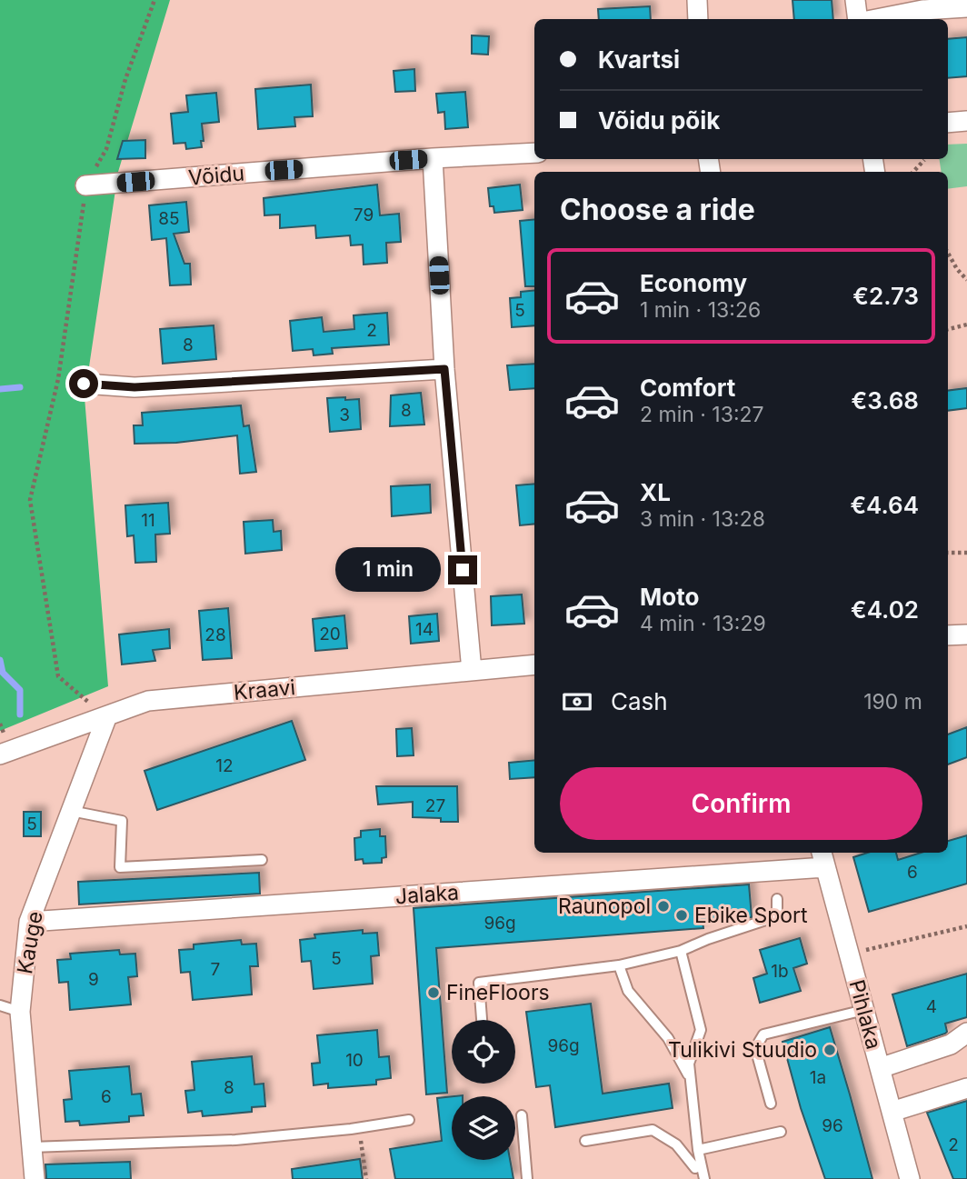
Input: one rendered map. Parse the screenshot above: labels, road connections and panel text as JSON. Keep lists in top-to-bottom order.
{
  "streets": {
    "street": [
      "Võidu",
      "Kraavi",
      "Jalaka",
      "Kauge",
      "Pihlaka"
    ]
  },
  "crossings": [
    ["Kraavi", "Kauge"],
    ["Jalaka", "Kauge"],
    ["Jalaka", "Pihlaka"]
  ],
  "places": [
    "Raunopol",
    "Ebike Sport",
    "FineFloors",
    "Tulikivi Stuudio"
  ],
  "house_numbers": [
    "79",
    "85",
    "5",
    "2",
    "8",
    "8",
    "3",
    "11",
    "14",
    "20",
    "28",
    "12",
    "27",
    "5",
    "6",
    "96g",
    "5",
    "7",
    "1b",
    "9",
    "4",
    "96g",
    "10",
    "1a",
    "8",
    "6",
    "96",
    "2"
  ],
  "page": {
    "banner": ["Kvartsi", "Võidu põik"],
    "heading": "Choose a ride",
    "list": [
      {
        "name": "Economy",
        "note": "1 min · 13:26",
        "value": "€2.73"
      },
      {
        "name": "Comfort",
        "note": "2 min · 13:27",
        "value": "€3.68"
      },
      {
        "name": "XL",
        "note": "3 min · 13:28",
        "value": "€4.64"
      },
      {
        "name": "Moto",
        "note": "4 min · 13:29",
        "value": "€4.02"
      }
    ],
    "bubble": "1 min",
    "pay": ["Cash", "190 m"],
    "buttons": "Confirm"
  }
}
